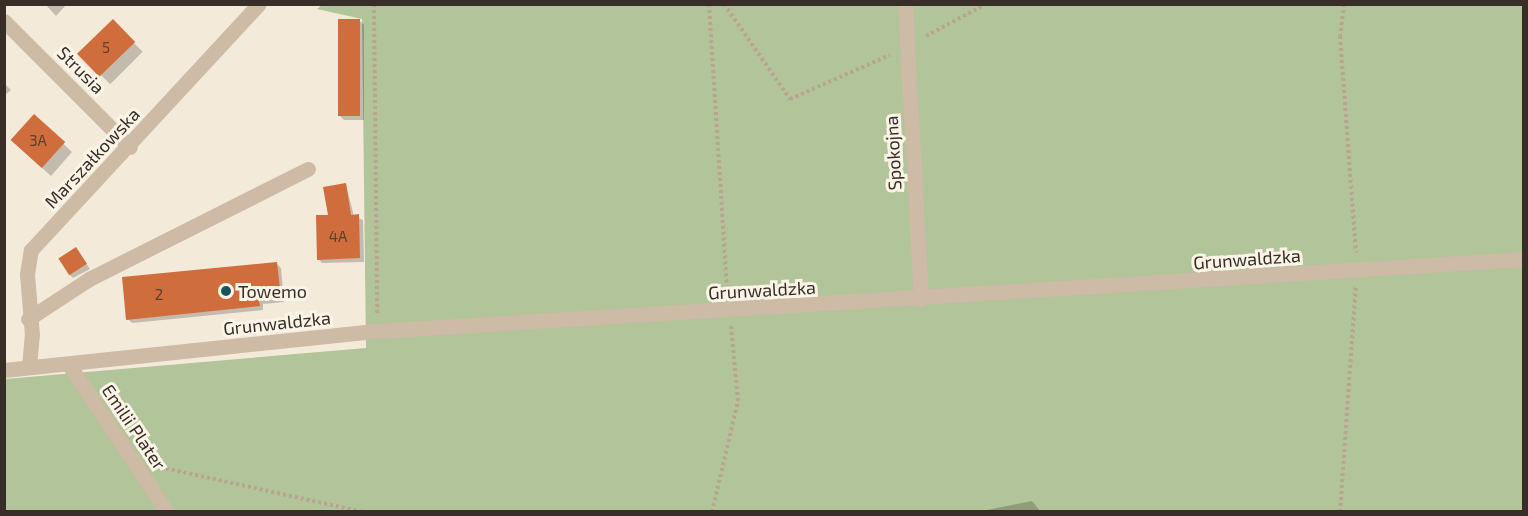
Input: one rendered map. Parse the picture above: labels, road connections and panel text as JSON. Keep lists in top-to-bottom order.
{
  "streets": {
    "street": [
      "Strusia",
      "Spokojna",
      "Marszałkowska",
      "Grunwaldzka",
      "Emilii Plater"
    ]
  },
  "crossings": [
    ["Strusia", "Marszałkowska"],
    ["Spokojna", "Grunwaldzka"],
    ["Marszałkowska", "Grunwaldzka"],
    ["Grunwaldzka", "Emilii Plater"]
  ],
  "places": ["Towemo"],
  "house_numbers": [
    "5",
    "3A",
    "4A",
    "2"
  ]
}
